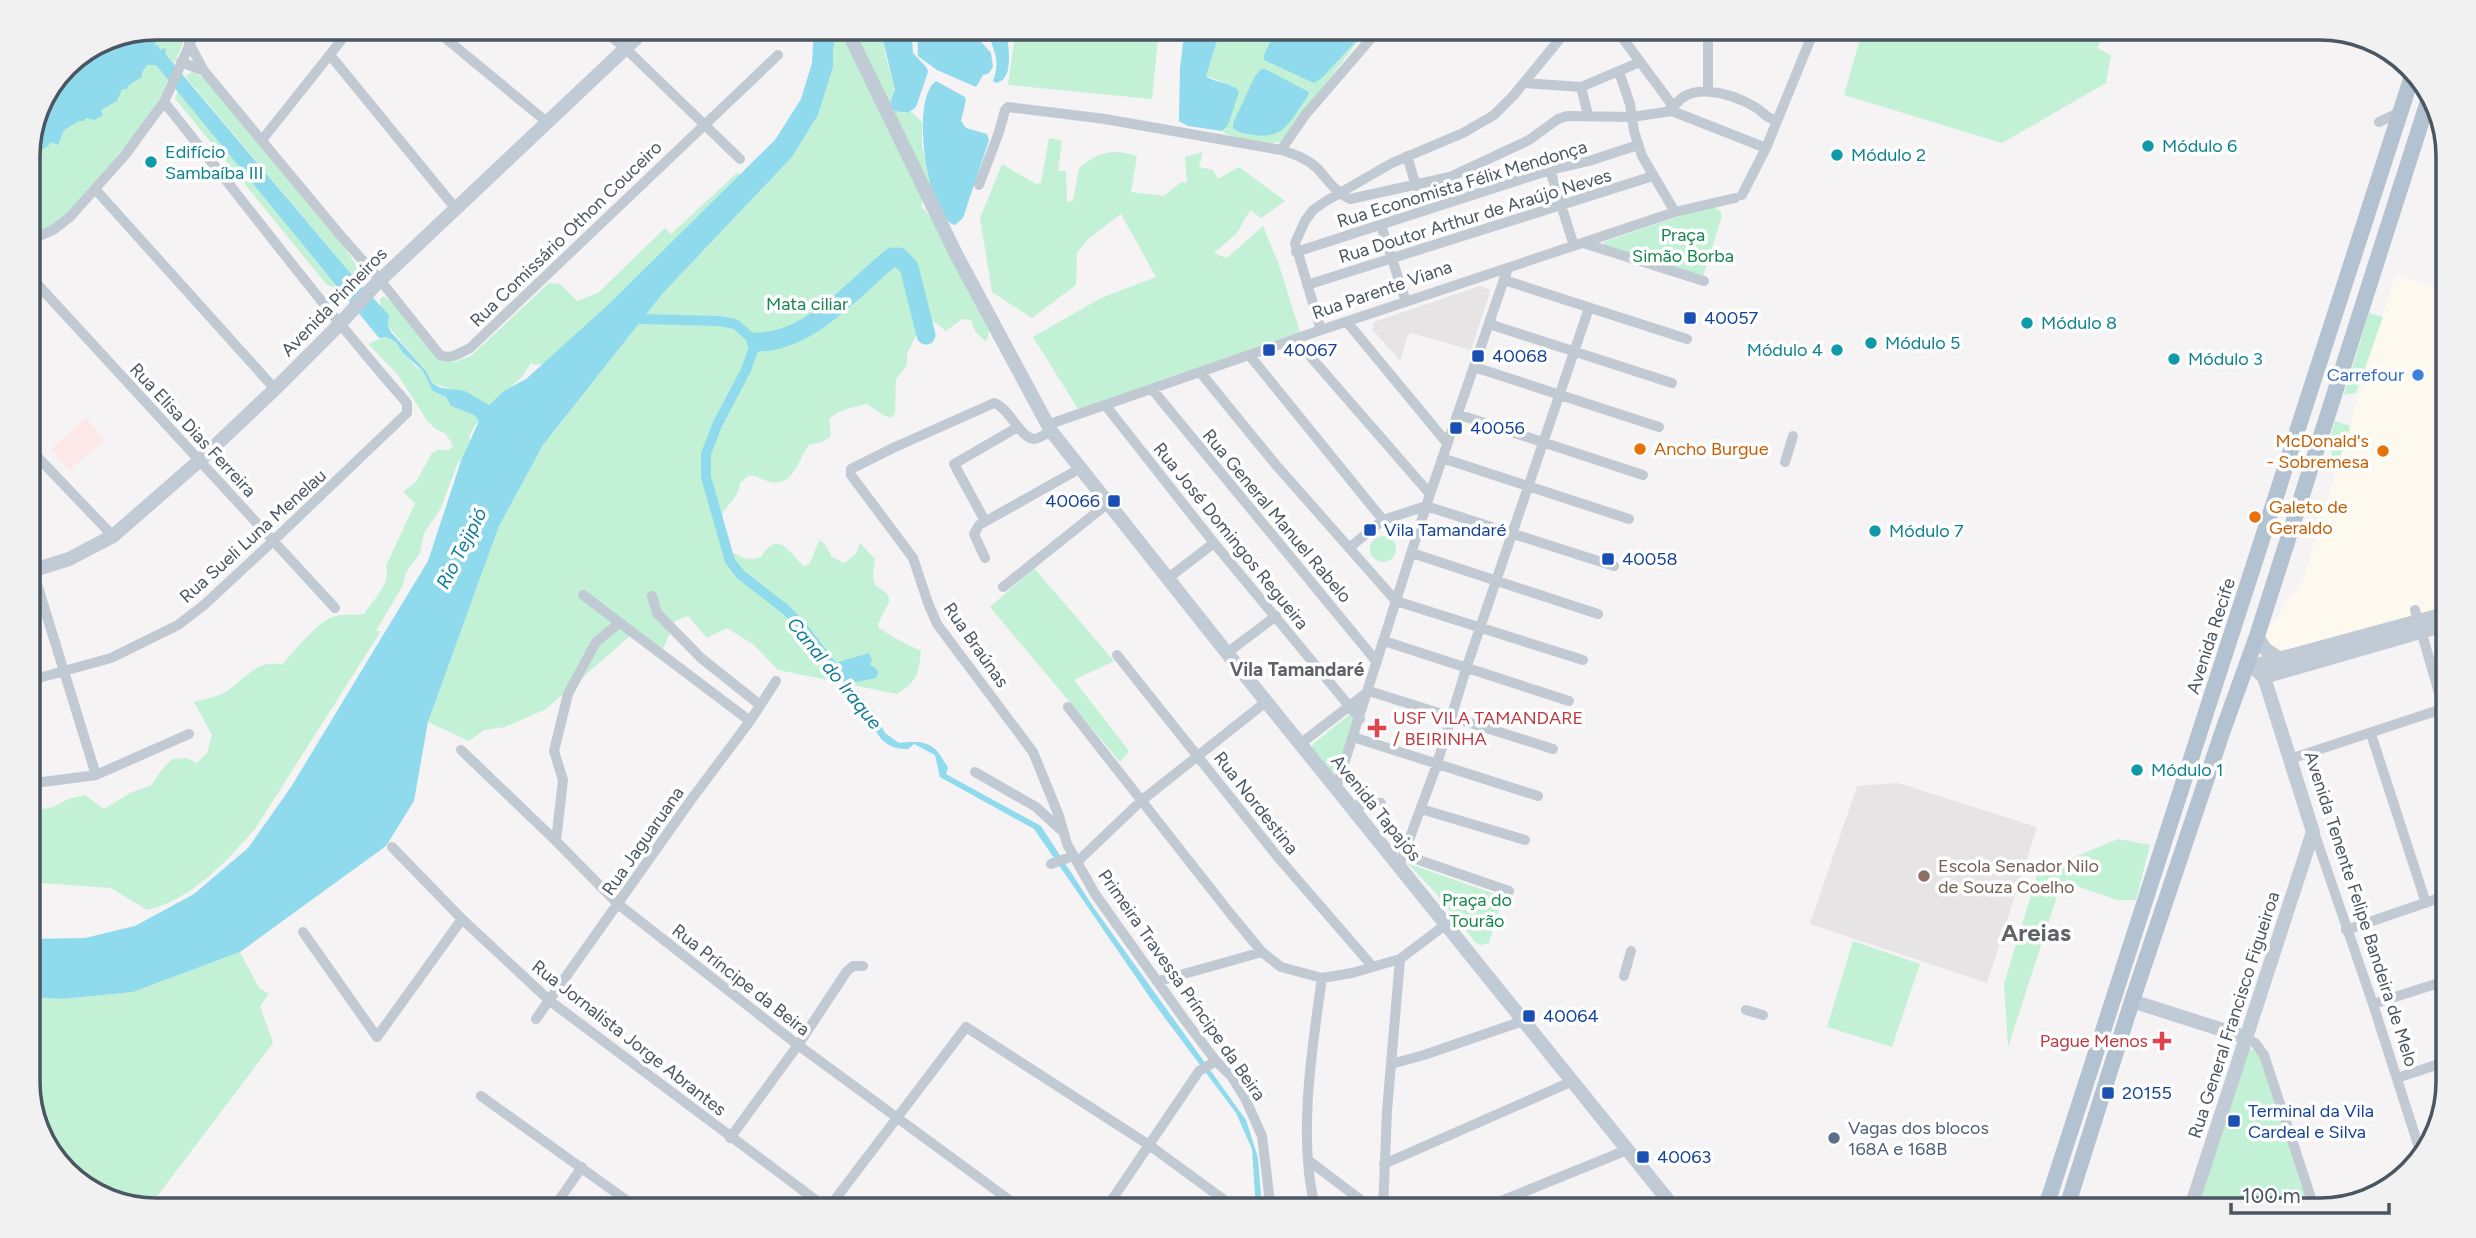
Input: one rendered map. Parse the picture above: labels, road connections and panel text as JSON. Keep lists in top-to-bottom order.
{
  "streets": {
    "main road": [
      "Avenida Pinheiros",
      "Avenida Recife",
      "Avenida Tapajós",
      "Avenida Tenente Felipe Bandeira de Melo",
      "Rua General Francisco Figueiroa"
    ],
    "street": [
      "Rua Economista Félix Mendonça",
      "Rua Doutor Arthur de Araújo Neves",
      "Rua Comissário Othon Couceiro",
      "Rua Parente Viana",
      "Rua Elisa Dias Ferreira",
      "Rua General Manuel Rabelo",
      "Rua Sueli Luna Menelau",
      "Rua José Domingos Regueira",
      "Rua Braúnas",
      "Rua Nordestina",
      "Rua Jaguaruana",
      "Rua Príncipe da Beira",
      "Primeira Travessa Príncipe da Beira",
      "Rua Jornalista Jorge Abrantes"
    ]
  },
  "crossings": [
    ["Rua Comissário Othon Couceiro", "Avenida Pinheiros"],
    ["Rua Parente Viana", "Rua General Manuel Rabelo"],
    ["Rua Parente Viana", "Rua José Domingos Regueira"],
    ["Rua Parente Viana", "Avenida Tapajós"],
    ["Avenida Pinheiros", "Rua Elisa Dias Ferreira"],
    ["Avenida Pinheiros", "Rua Sueli Luna Menelau"],
    ["Rua Elisa Dias Ferreira", "Rua Sueli Luna Menelau"],
    ["Rua Braúnas", "Primeira Travessa Príncipe da Beira"],
    ["Rua Jaguaruana", "Rua Príncipe da Beira"],
    ["Rua Jaguaruana", "Rua Jornalista Jorge Abrantes"],
    ["Avenida Tenente Felipe Bandeira de Melo", "Rua General Francisco Figueiroa"]
  ],
  "districts": ["Vila Tamandaré", "Areias"],
  "water": ["Rio Tejipió", "Canal do Iraque"],
  "parks": ["Praça Simão Borba", "Mata ciliar", "Praça do Tourão"],
  "places": {
    "other": [
      "Módulo 6",
      "Módulo 2",
      "Edifício Sambaíba III",
      "Módulo 8",
      "Módulo 5",
      "Módulo 4",
      "Módulo 3",
      "Carrefour",
      "Ancho Burgue",
      "McDonald's - Sobremesa",
      "Galeto de Geraldo",
      "Módulo 7",
      "Módulo 1",
      "Escola Senador Nilo de Souza Coelho",
      "Vagas dos blocos 168A e 168B"
    ],
    "transit": [
      "40057",
      "40067",
      "40068",
      "40056",
      "40066",
      "Vila Tamandaré",
      "40058",
      "40064",
      "20155",
      "Terminal da Vila Cardeal e Silva",
      "40063"
    ],
    "health": ["USF VILA TAMANDARE / BEIRINHA", "Pague Menos"]
  },
  "scale_bar": "100 m"
}
